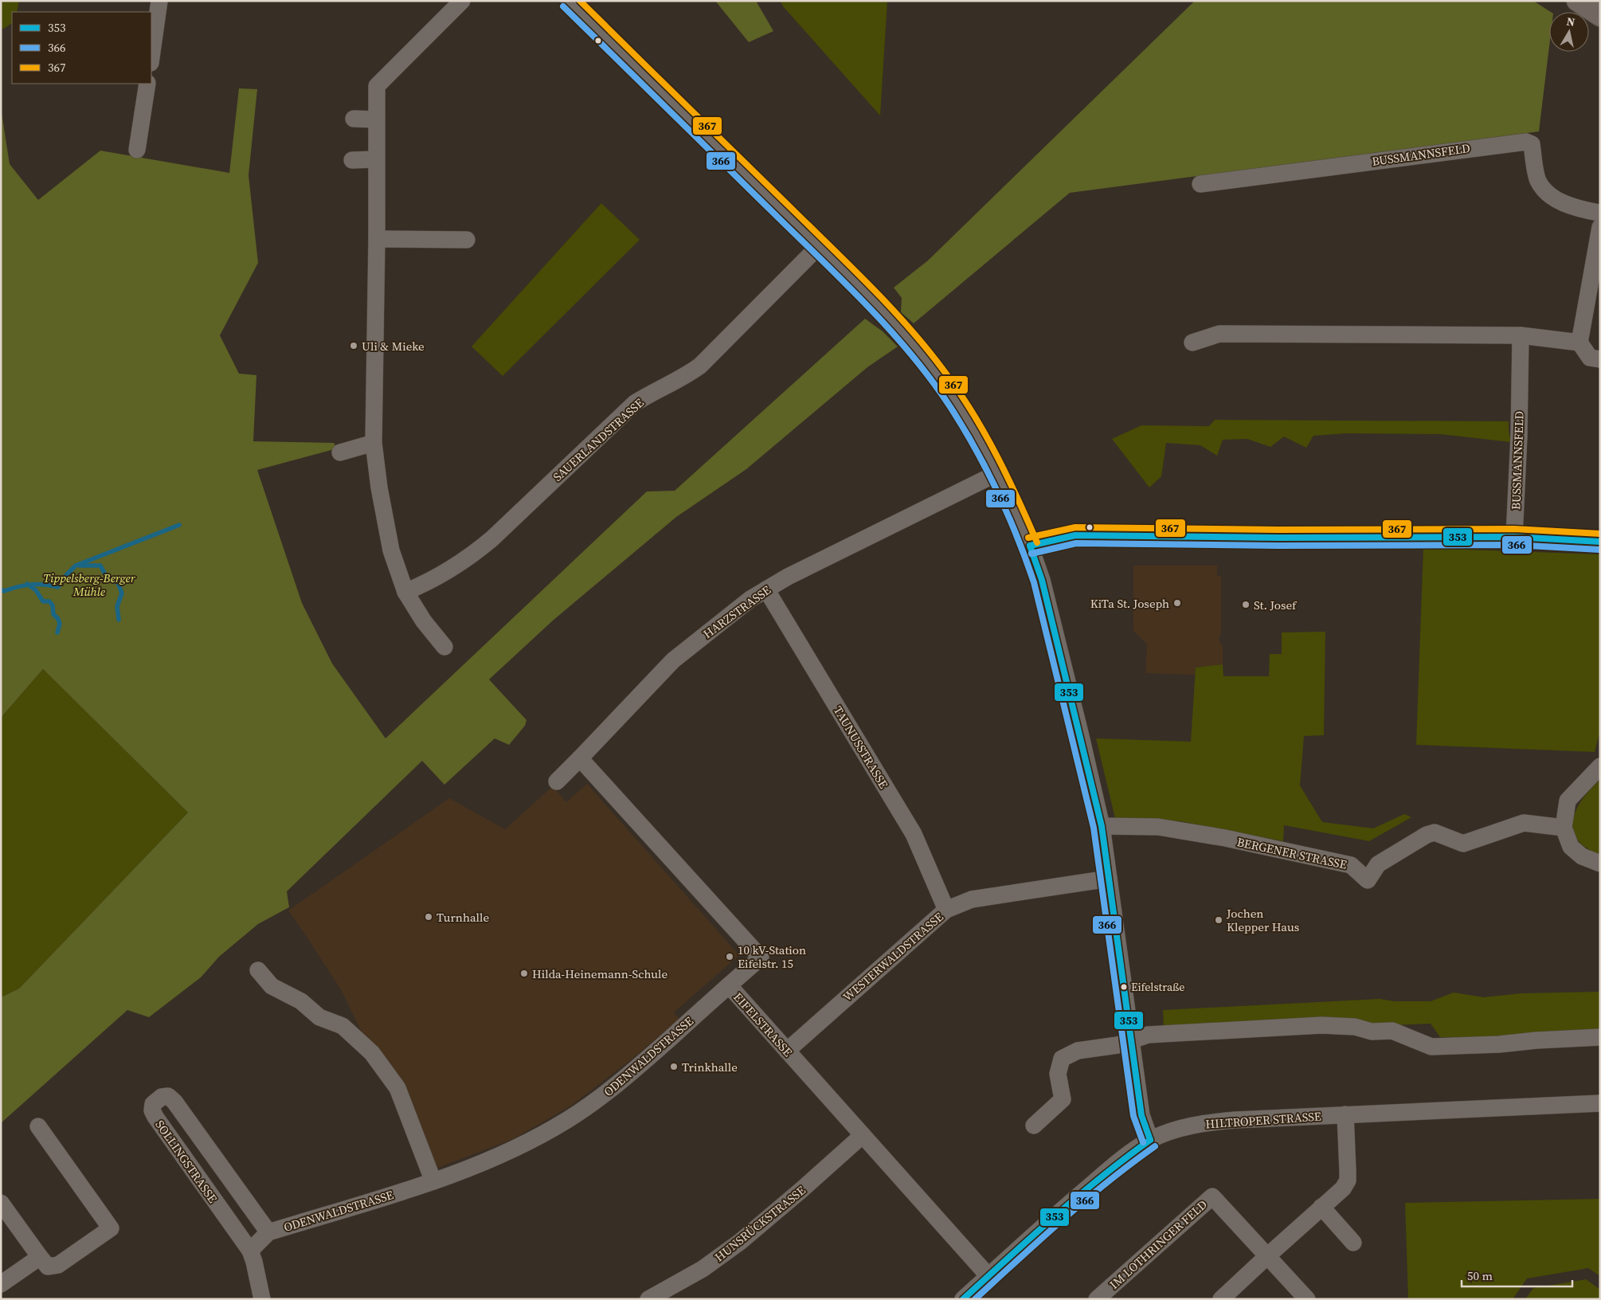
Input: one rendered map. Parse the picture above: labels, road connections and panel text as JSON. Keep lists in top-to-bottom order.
{
  "streets": {
    "street": [
      "BUSSMANNSFELD",
      "SAUERLANDSTRASSE",
      "HARZSTRASSE",
      "TAUNUSSTRASSE",
      "BERGENER STRASSE",
      "WESTERWALDSTRASSE",
      "EIFELSTRASSE",
      "ODENWALDSTRASSE",
      "HILTROPER STRASSE",
      "SOLLINGSTRASSE",
      "HUNSRÜCKSTRASSE",
      "IM LOTHRINGER FELD"
    ]
  },
  "crossings": [
    ["HARZSTRASSE", "TAUNUSSTRASSE"],
    ["HARZSTRASSE", "EIFELSTRASSE"],
    ["TAUNUSSTRASSE", "WESTERWALDSTRASSE"],
    ["WESTERWALDSTRASSE", "EIFELSTRASSE"],
    ["EIFELSTRASSE", "ODENWALDSTRASSE"],
    ["EIFELSTRASSE", "HILTROPER STRASSE"],
    ["EIFELSTRASSE", "HUNSRÜCKSTRASSE"],
    ["ODENWALDSTRASSE", "SOLLINGSTRASSE"]
  ],
  "parks": ["Tippelsberg-Berger Mühle"],
  "places": [
    "Uli & Mieke",
    "KiTa St. Joseph",
    "St. Josef",
    "Turnhalle",
    "Jochen Klepper Haus",
    "10 kV-Station Eifelstr. 15",
    "Hilda-Heinemann-Schule",
    "Eifelstraße",
    "Trinkhalle"
  ],
  "lines": ["transit line 367", "transit line 366", "transit line 353"],
  "legend": ["353", "366", "367"],
  "scale_bar": "50 m",
  "north": "top"
}
